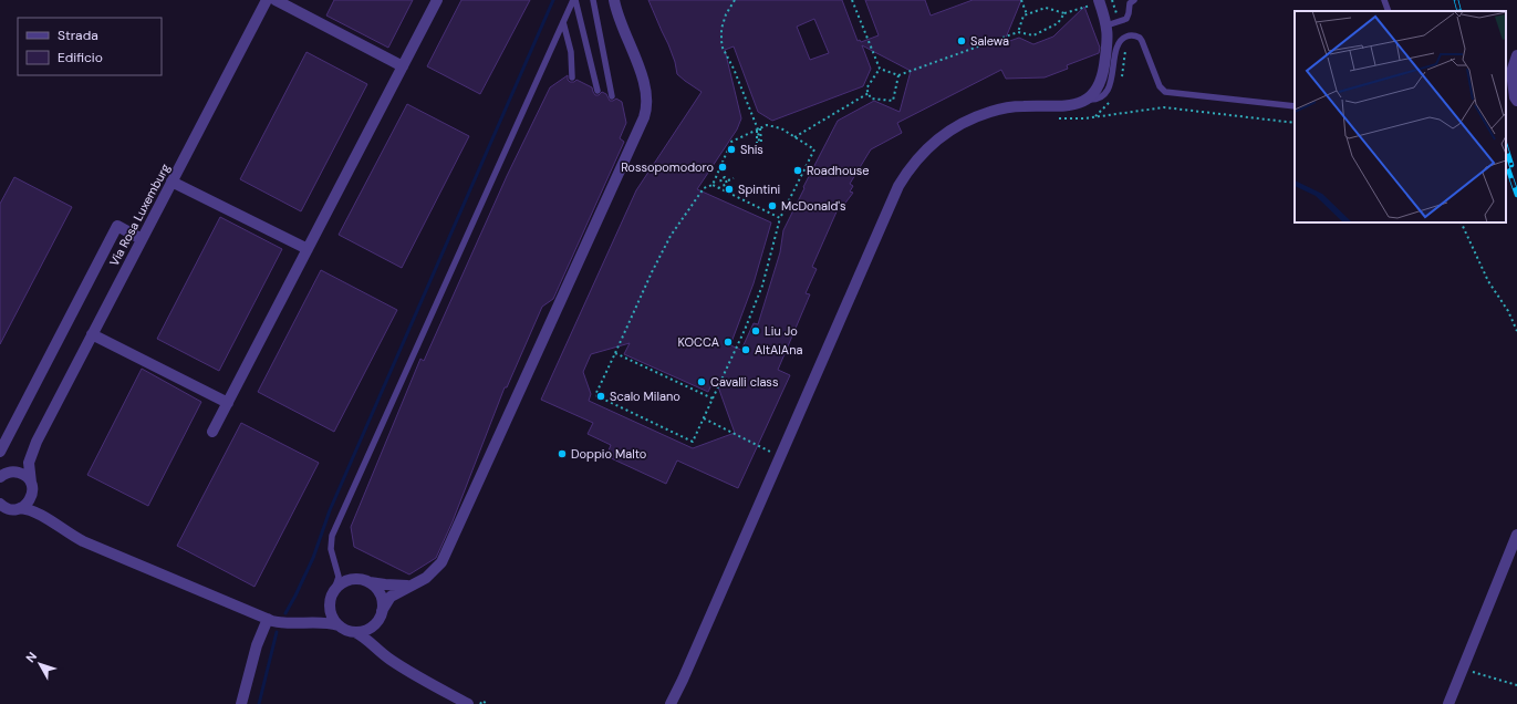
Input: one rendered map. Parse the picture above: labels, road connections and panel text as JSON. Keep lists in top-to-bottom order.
{
  "streets": {
    "street": ["Via Rosa Luxemburg"]
  },
  "places": [
    "Salewa",
    "Shis",
    "Rossopomodoro",
    "Roadhouse",
    "Spintini",
    "McDonald's",
    "Liu Jo",
    "KOCCA",
    "AltAlAna",
    "Cavalli class",
    "Scalo Milano",
    "Doppio Malto"
  ],
  "legend": ["Strada", "Edificio"],
  "north": "top left"
}
